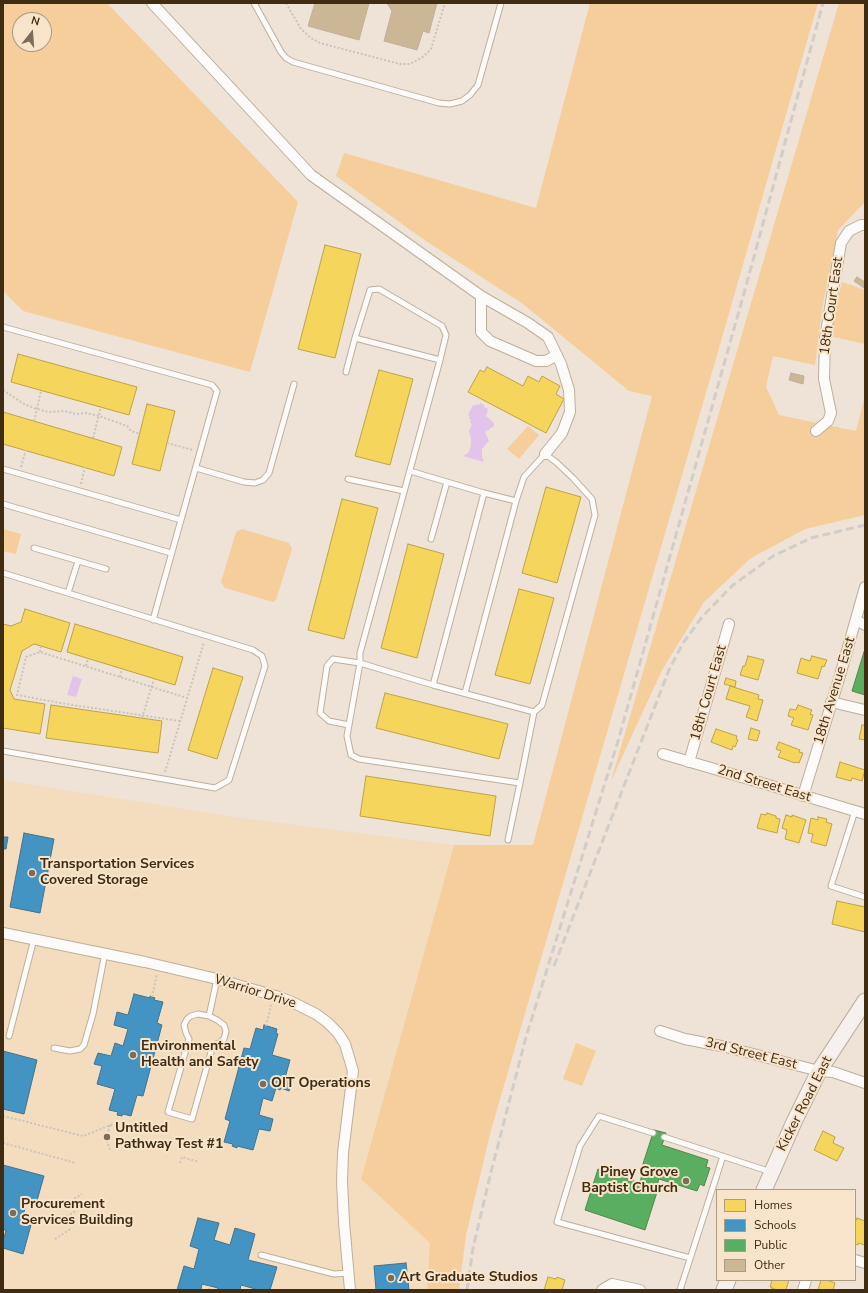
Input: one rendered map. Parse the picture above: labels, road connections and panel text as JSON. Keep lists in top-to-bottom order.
{
  "streets": {
    "main road": ["Kicker Road East"],
    "street": [
      "18th Court East",
      "18th Avenue East",
      "2nd Street East",
      "Warrior Drive",
      "3rd Street East"
    ]
  },
  "crossings": [
    ["18th Court East", "2nd Street East"],
    ["18th Avenue East", "2nd Street East"],
    ["3rd Street East", "Kicker Road East"]
  ],
  "places": [
    "Transportation Services Covered Storage",
    "Environmental Health and Safety",
    "OIT Operations",
    "Untitled Pathway Test #1",
    "Piney Grove Baptist Church",
    "Procurement Services Building",
    "Art Graduate Studios"
  ],
  "legend": [
    "Homes",
    "Schools",
    "Public",
    "Other"
  ],
  "north": "top"
}
